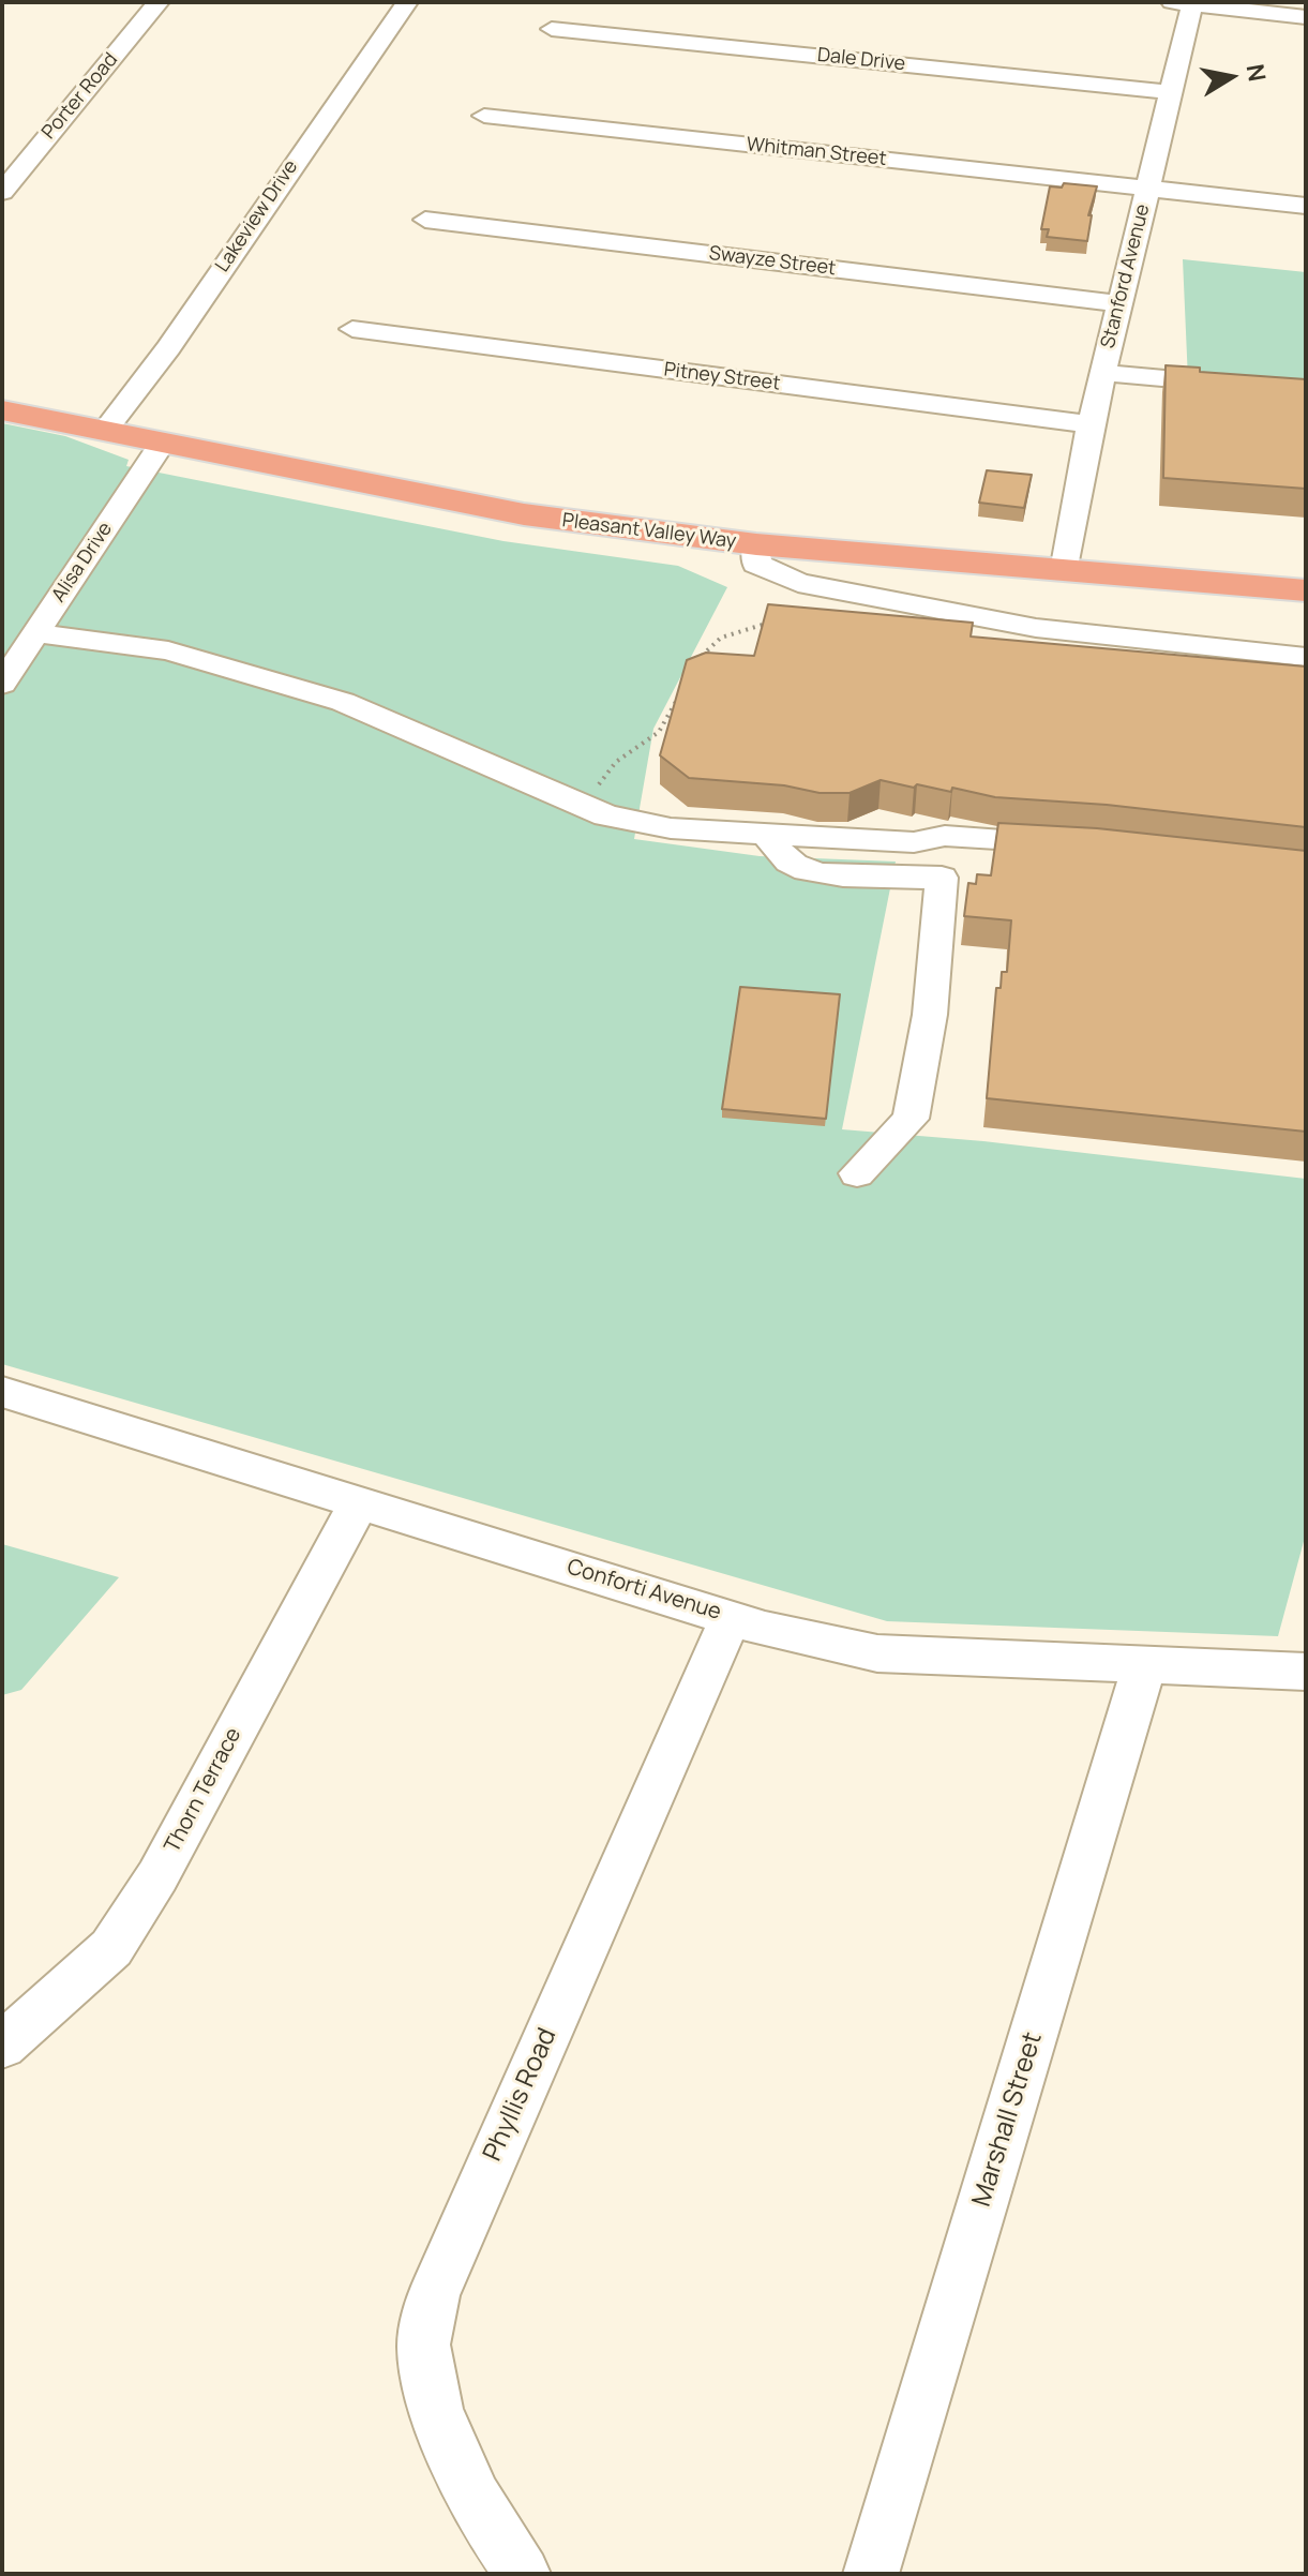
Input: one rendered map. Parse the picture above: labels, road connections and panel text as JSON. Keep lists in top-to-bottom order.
{
  "streets": {
    "main road": ["Pleasant Valley Way"],
    "street": [
      "Dale Drive",
      "Porter Road",
      "Whitman Street",
      "Lakeview Drive",
      "Swayze Street",
      "Stanford Avenue",
      "Pitney Street",
      "Alisa Drive",
      "Conforti Avenue",
      "Thorn Terrace",
      "Phyllis Road",
      "Marshall Street"
    ]
  },
  "crossings": [
    ["Dale Drive", "Stanford Avenue"],
    ["Whitman Street", "Stanford Avenue"],
    ["Lakeview Drive", "Pleasant Valley Way"],
    ["Swayze Street", "Stanford Avenue"],
    ["Stanford Avenue", "Pitney Street"],
    ["Stanford Avenue", "Pleasant Valley Way"],
    ["Pleasant Valley Way", "Alisa Drive"],
    ["Conforti Avenue", "Thorn Terrace"],
    ["Conforti Avenue", "Phyllis Road"],
    ["Conforti Avenue", "Marshall Street"]
  ],
  "north": "right"
}
